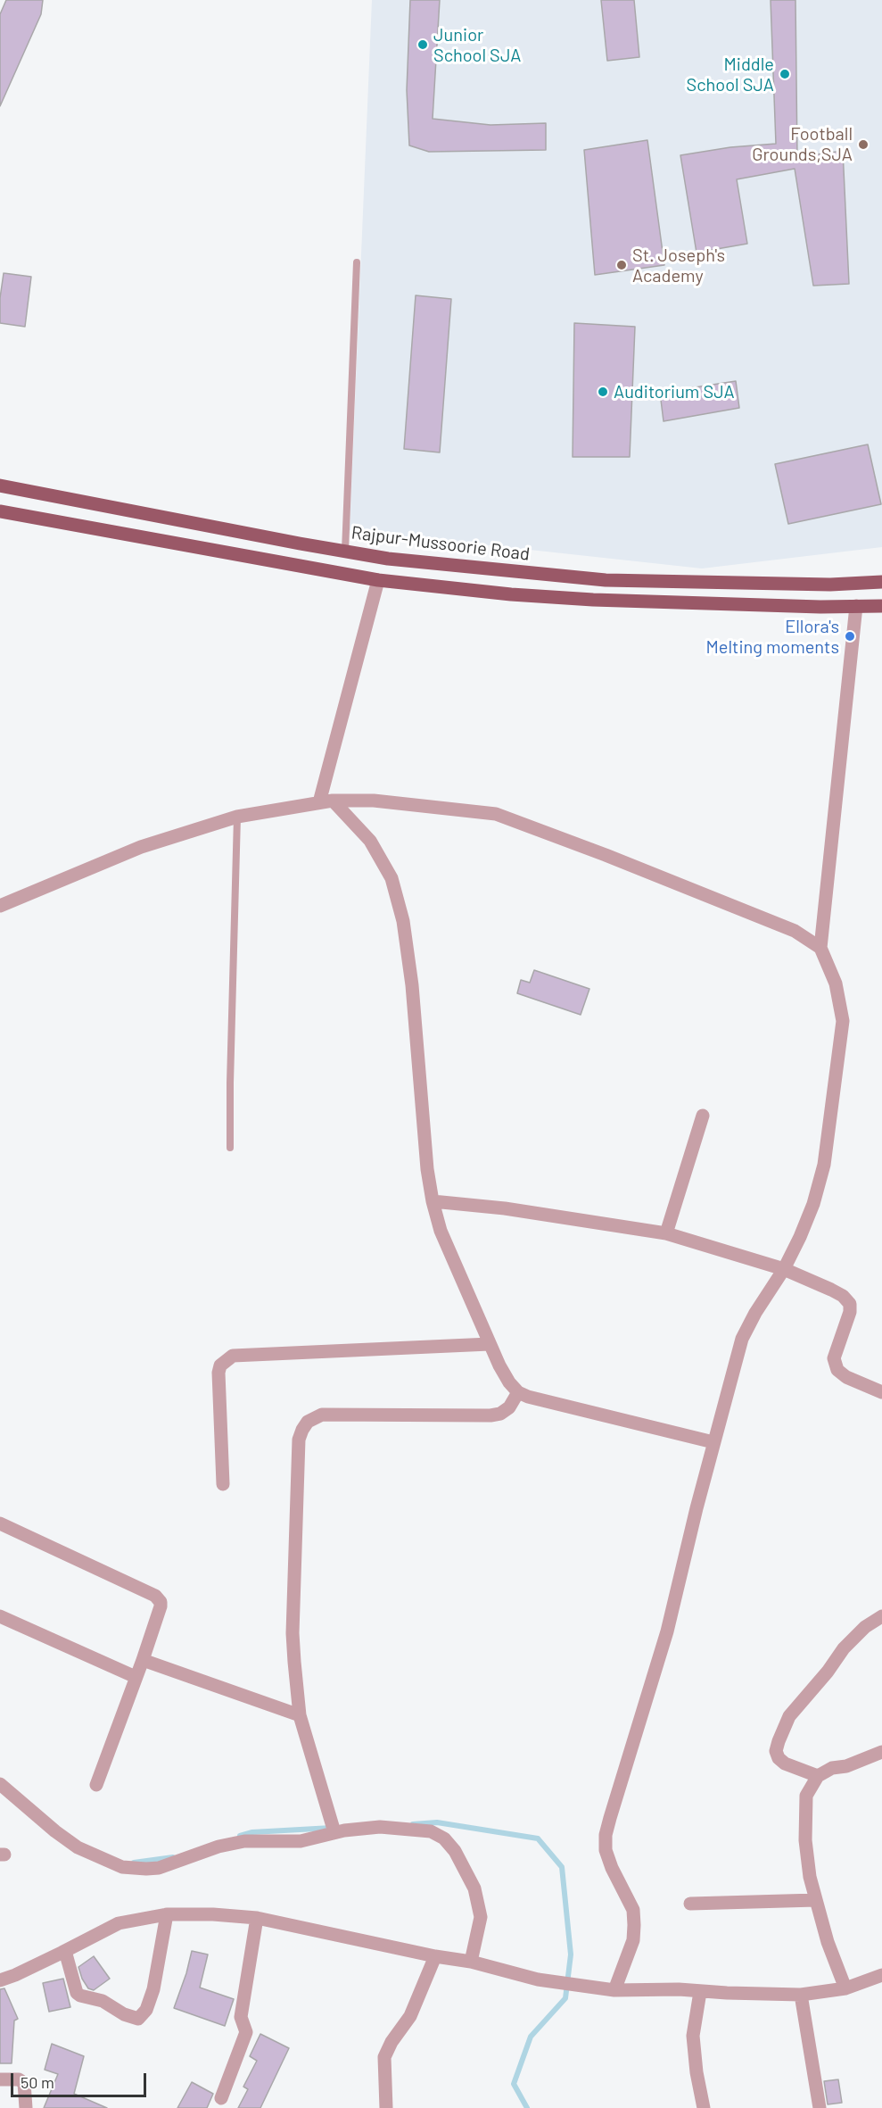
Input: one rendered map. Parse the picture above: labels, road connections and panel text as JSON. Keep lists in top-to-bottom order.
{
  "streets": {
    "main road": ["Rajpur-Mussoorie Road"]
  },
  "places": [
    "Junior School SJA",
    "Middle School SJA",
    "Football Grounds,SJA",
    "St. Joseph's Academy",
    "Auditorium SJA",
    "Ellora's Melting moments"
  ],
  "scale_bar": "50 m"
}
